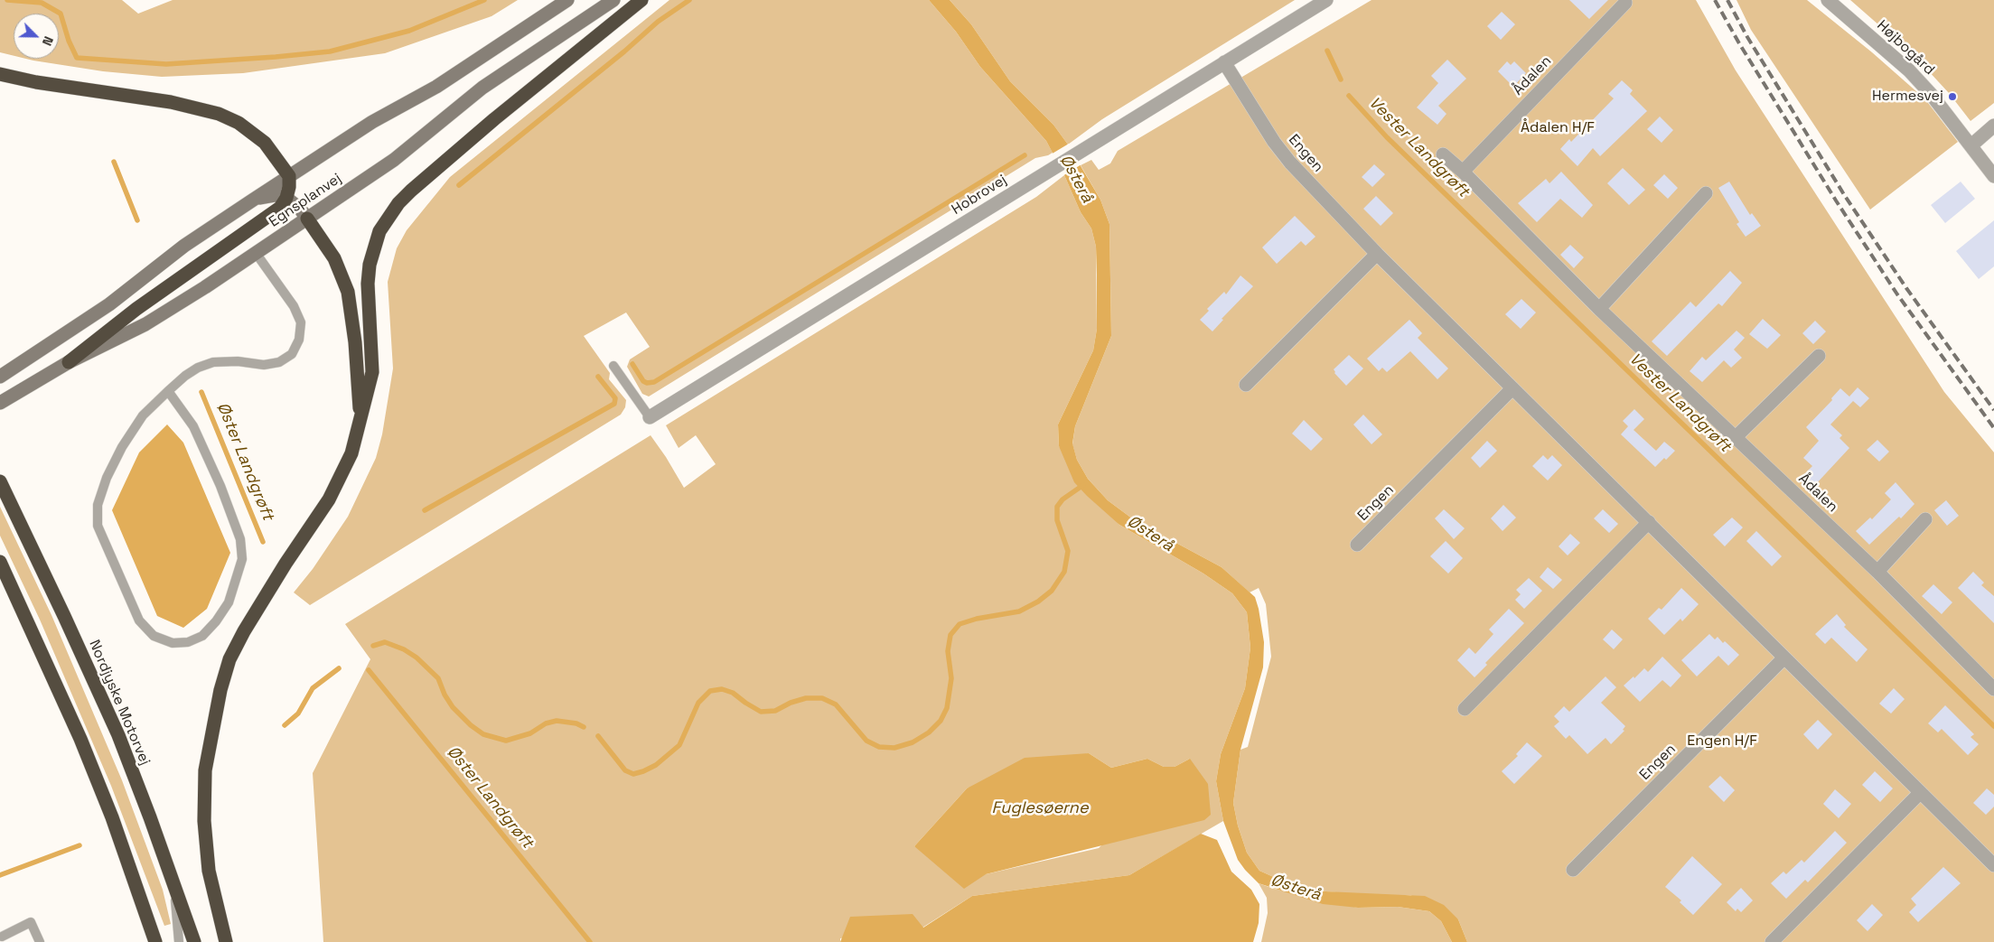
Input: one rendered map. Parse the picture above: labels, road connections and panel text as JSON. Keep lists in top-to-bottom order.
{
  "streets": {
    "highway": ["Nordjyske Motorvej"],
    "main road": ["Egnsplanvej"],
    "street": [
      "Højbogård",
      "Ådalen",
      "Engen",
      "Hobrovej"
    ]
  },
  "crossings": [
    ["Engen", "Hobrovej"]
  ],
  "water": [
    "Vester Landgrøft",
    "Østerå",
    "Øster Landgrøft",
    "Fuglesøerne"
  ],
  "parks": ["Ådalen H/F", "Engen H/F"],
  "places": ["Hermesvej"],
  "north": "bottom right"
}
